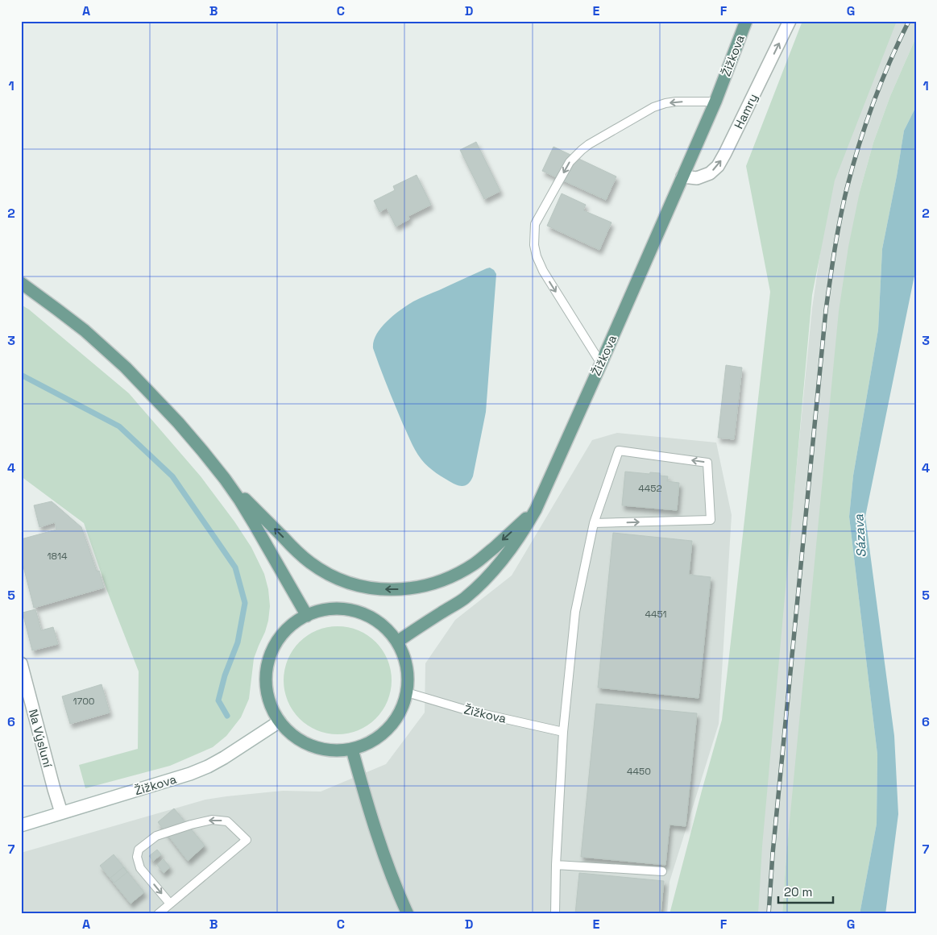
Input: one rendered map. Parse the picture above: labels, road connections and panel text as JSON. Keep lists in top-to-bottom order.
{
  "streets": {
    "main road": ["Žižkova"],
    "street": ["Hamry", "Na Výsluní"]
  },
  "crossings": [
    ["Žižkova", "Hamry"],
    ["Žižkova", "Na Výsluní"]
  ],
  "one_way": ["Hamry"],
  "water": ["Sázava"],
  "house_numbers": [
    "4452",
    "1814",
    "4451",
    "1700",
    "4450"
  ],
  "scale_bar": "20 m",
  "grid": {
    "columns": [
      "A",
      "B",
      "C",
      "D",
      "E",
      "F",
      "G"
    ],
    "rows": [
      "1",
      "2",
      "3",
      "4",
      "5",
      "6",
      "7"
    ]
  }
}
